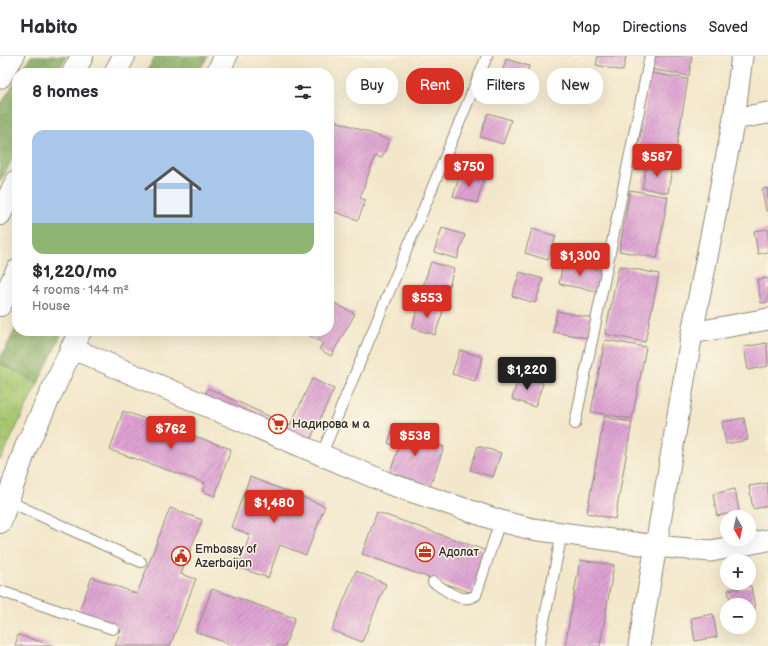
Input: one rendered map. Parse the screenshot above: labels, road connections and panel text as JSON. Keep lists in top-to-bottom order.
{
  "places": {
    "supermarket": ["Надирова м а"],
    "office": ["Адолат"],
    "public building": ["Embassy of Azerbaijan"]
  },
  "north": "bottom",
  "page": {
    "header": "Habito",
    "nav": ["Map", "Directions", "Saved"],
    "chip": [
      "Buy",
      "Rent",
      "Filters",
      "New"
    ],
    "heading": "8 homes",
    "list": [
      {
        "name": "$1,220/mo",
        "note": "4 rooms · 144 m² · House"
      }
    ],
    "price": [
      "$587",
      "$750",
      "$1,300",
      "$553",
      "$1,220",
      "$762",
      "$538",
      "$1,480"
    ],
    "map_buttons": ["+", "−"]
  }
}
